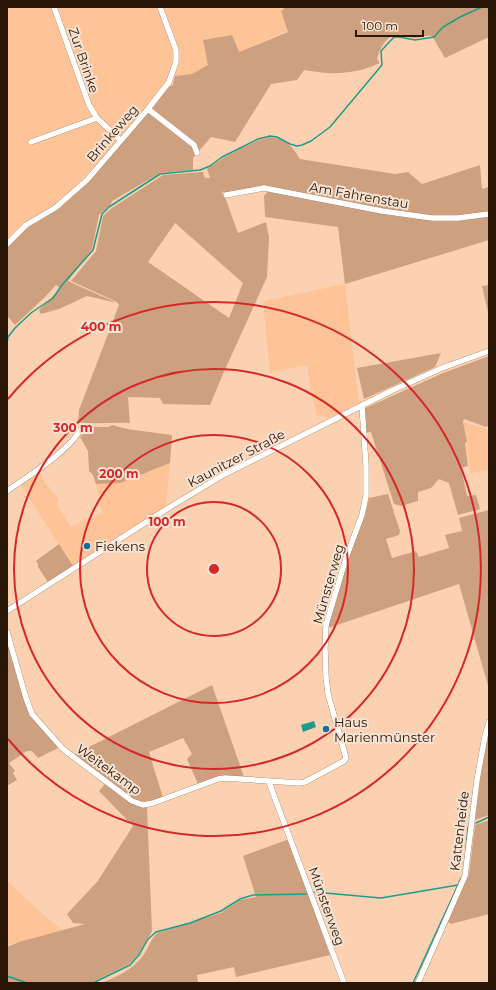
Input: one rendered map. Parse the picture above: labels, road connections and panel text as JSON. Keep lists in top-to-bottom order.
{
  "streets": {
    "street": [
      "Zur Brinke",
      "Brinkeweg",
      "Am Fahrenstau",
      "Kaunitzer Straße",
      "Münsterweg",
      "Weitekamp",
      "Kattenheide"
    ]
  },
  "crossings": [
    ["Zur Brinke", "Brinkeweg"],
    ["Kaunitzer Straße", "Münsterweg"],
    ["Münsterweg", "Weitekamp"]
  ],
  "places": ["Fiekens", "Haus Marienmünster"],
  "scale_bar": "100 m",
  "rings": [
    "400 m",
    "300 m",
    "200 m",
    "100 m"
  ]
}
